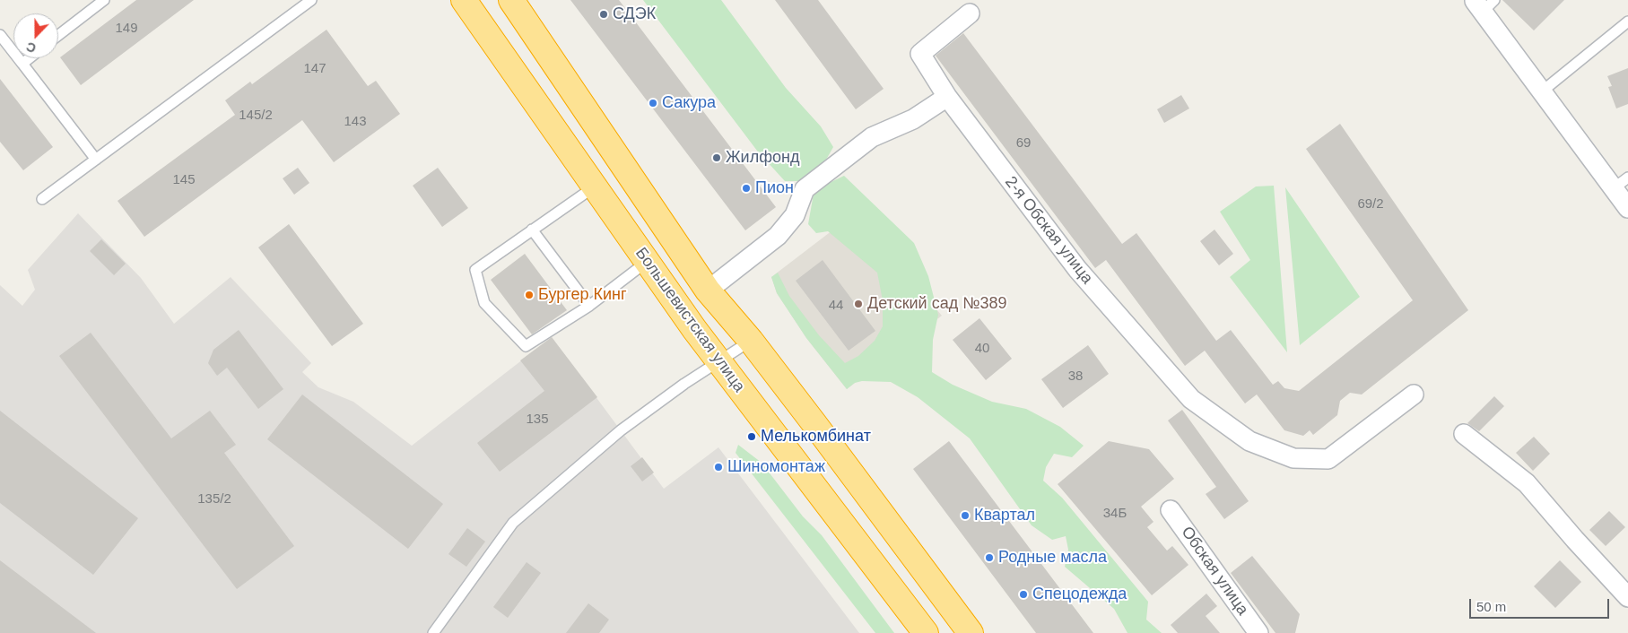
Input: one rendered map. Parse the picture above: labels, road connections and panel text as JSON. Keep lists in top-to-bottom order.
{
  "streets": {
    "highway": ["Большевистская улица"],
    "street": ["2-я Обская улица", "Обская улица"]
  },
  "places": [
    "СДЭК",
    "Сакура",
    "Жилфонд",
    "Пион",
    "Бургер Кинг",
    "Детский сад №389",
    "Мелькомбинат",
    "Шиномонтаж",
    "Квартал",
    "Родные масла",
    "Спецодежда"
  ],
  "house_numbers": [
    "149",
    "147",
    "145/2",
    "143",
    "69",
    "145",
    "69/2",
    "44",
    "40",
    "38",
    "135",
    "135/2",
    "34Б"
  ],
  "scale_bar": "50 m",
  "north": "bottom"
}
